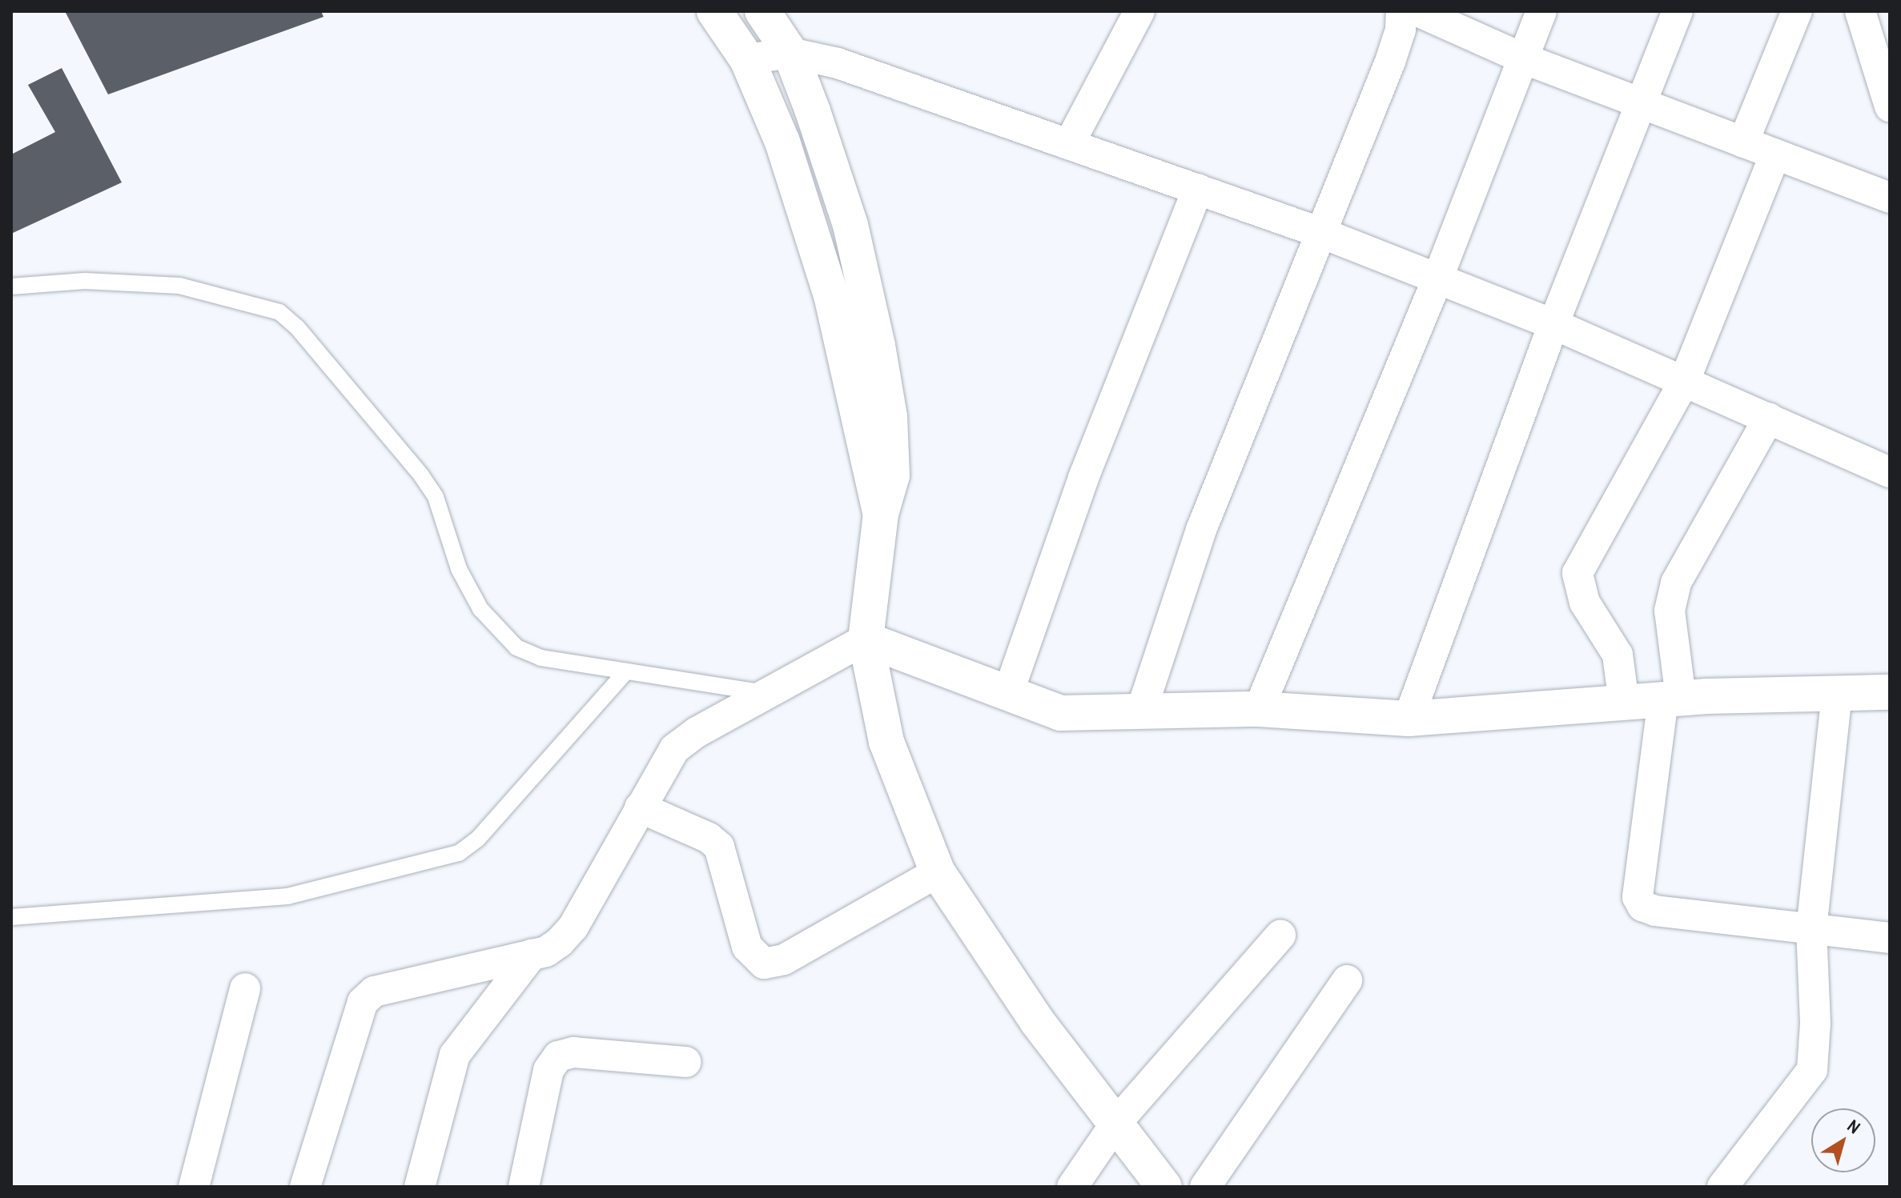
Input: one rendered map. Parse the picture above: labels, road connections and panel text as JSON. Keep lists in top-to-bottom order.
{
  "north": "top right"
}
